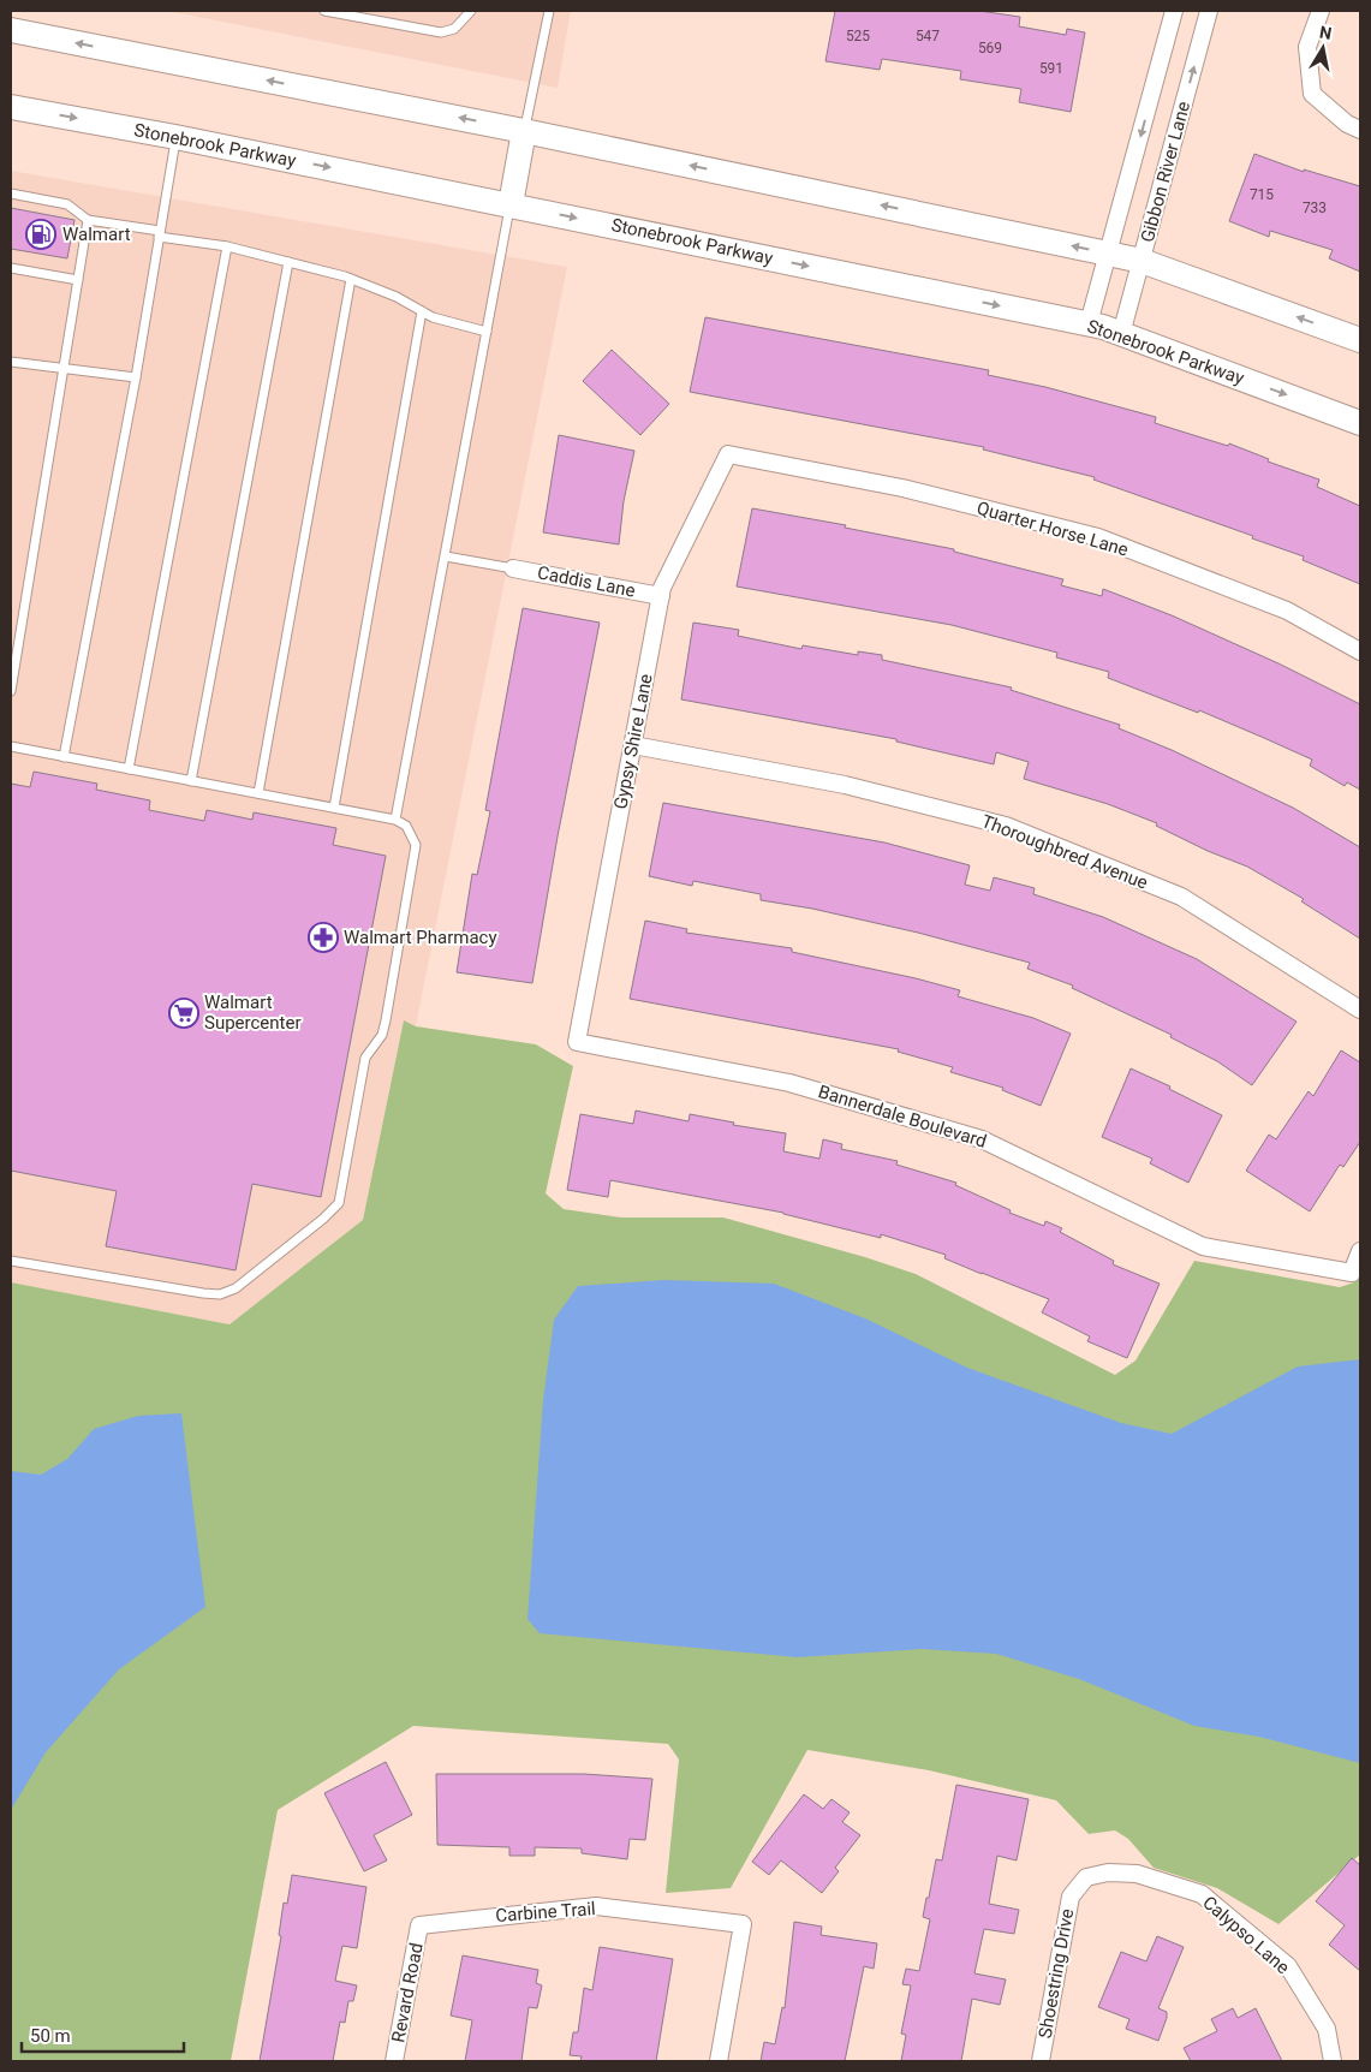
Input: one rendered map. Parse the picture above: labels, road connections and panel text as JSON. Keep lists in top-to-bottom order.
{
  "streets": {
    "main road": ["Stonebrook Parkway"],
    "street": [
      "Gibbon River Lane",
      "Quarter Horse Lane",
      "Caddis Lane",
      "Gypsy Shire Lane",
      "Thoroughbred Avenue",
      "Bannerdale Boulevard",
      "Carbine Trail",
      "Calypso Lane",
      "Shoestring Drive",
      "Revard Road"
    ]
  },
  "crossings": [
    ["Stonebrook Parkway", "Gibbon River Lane"],
    ["Quarter Horse Lane", "Gypsy Shire Lane"],
    ["Caddis Lane", "Gypsy Shire Lane"],
    ["Gypsy Shire Lane", "Thoroughbred Avenue"],
    ["Gypsy Shire Lane", "Bannerdale Boulevard"],
    ["Carbine Trail", "Revard Road"],
    ["Calypso Lane", "Shoestring Drive"]
  ],
  "places": {
    "fuel station": ["Walmart"],
    "pharmacy": ["Walmart Pharmacy"],
    "supermarket": ["Walmart Supercenter"]
  },
  "house_numbers": [
    "525",
    "547",
    "569",
    "591",
    "715",
    "733"
  ],
  "scale_bar": "50 m",
  "north": "top"
}
